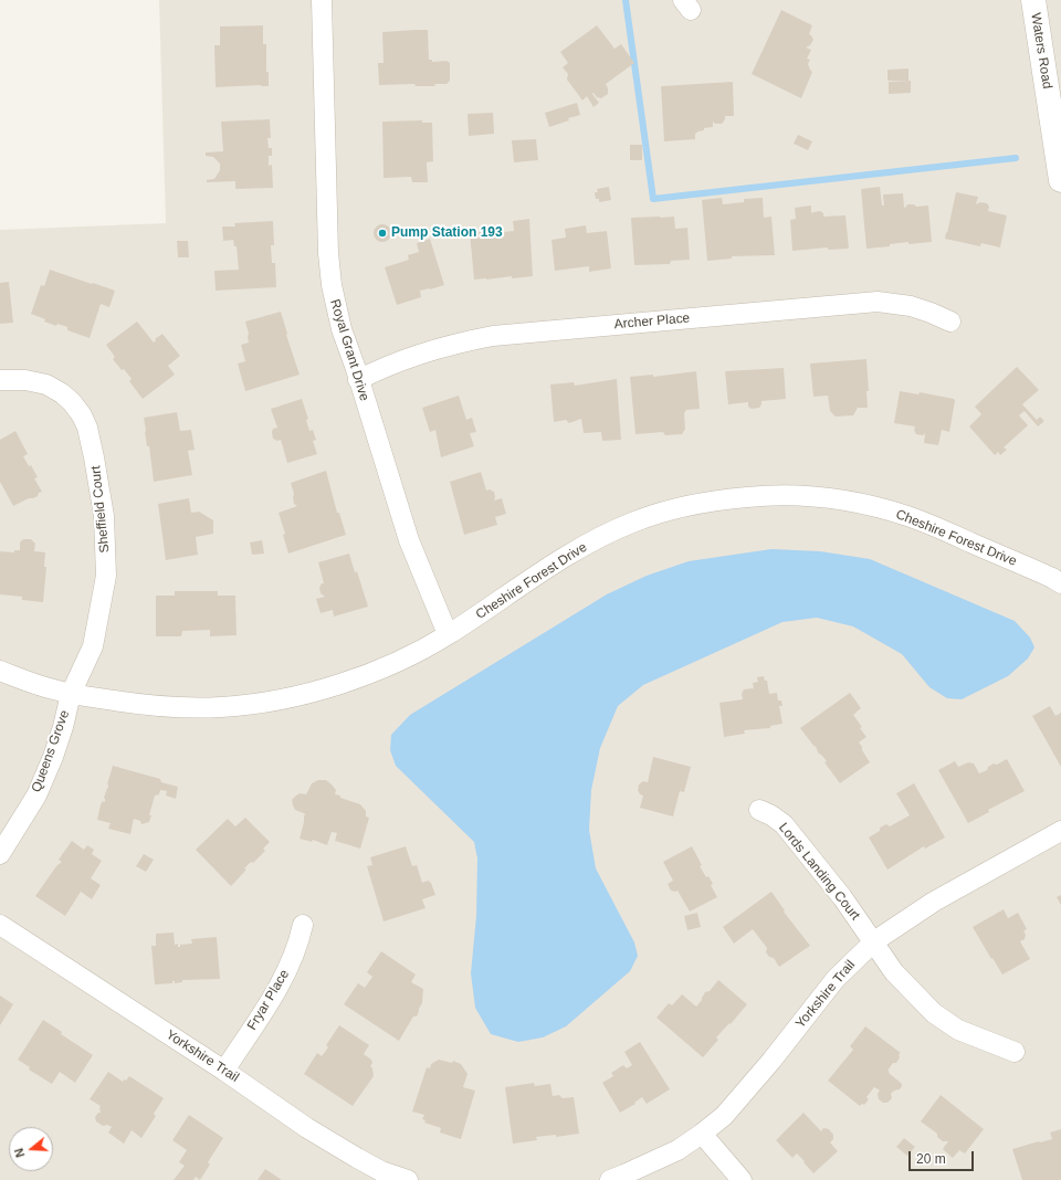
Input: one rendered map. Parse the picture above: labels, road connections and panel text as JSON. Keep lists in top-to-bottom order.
{
  "streets": {
    "street": [
      "Waters Road",
      "Archer Place",
      "Royal Grant Drive",
      "Sheffield Court",
      "Cheshire Forest Drive",
      "Queens Grove",
      "Lords Landing Court",
      "Yorkshire Trail",
      "Fryar Place"
    ]
  },
  "crossings": [
    ["Archer Place", "Royal Grant Drive"],
    ["Royal Grant Drive", "Cheshire Forest Drive"],
    ["Sheffield Court", "Cheshire Forest Drive"],
    ["Sheffield Court", "Queens Grove"],
    ["Cheshire Forest Drive", "Queens Grove"],
    ["Lords Landing Court", "Yorkshire Trail"],
    ["Yorkshire Trail", "Fryar Place"]
  ],
  "places": ["Pump Station 193"],
  "scale_bar": "20 m",
  "north": "left"
}
